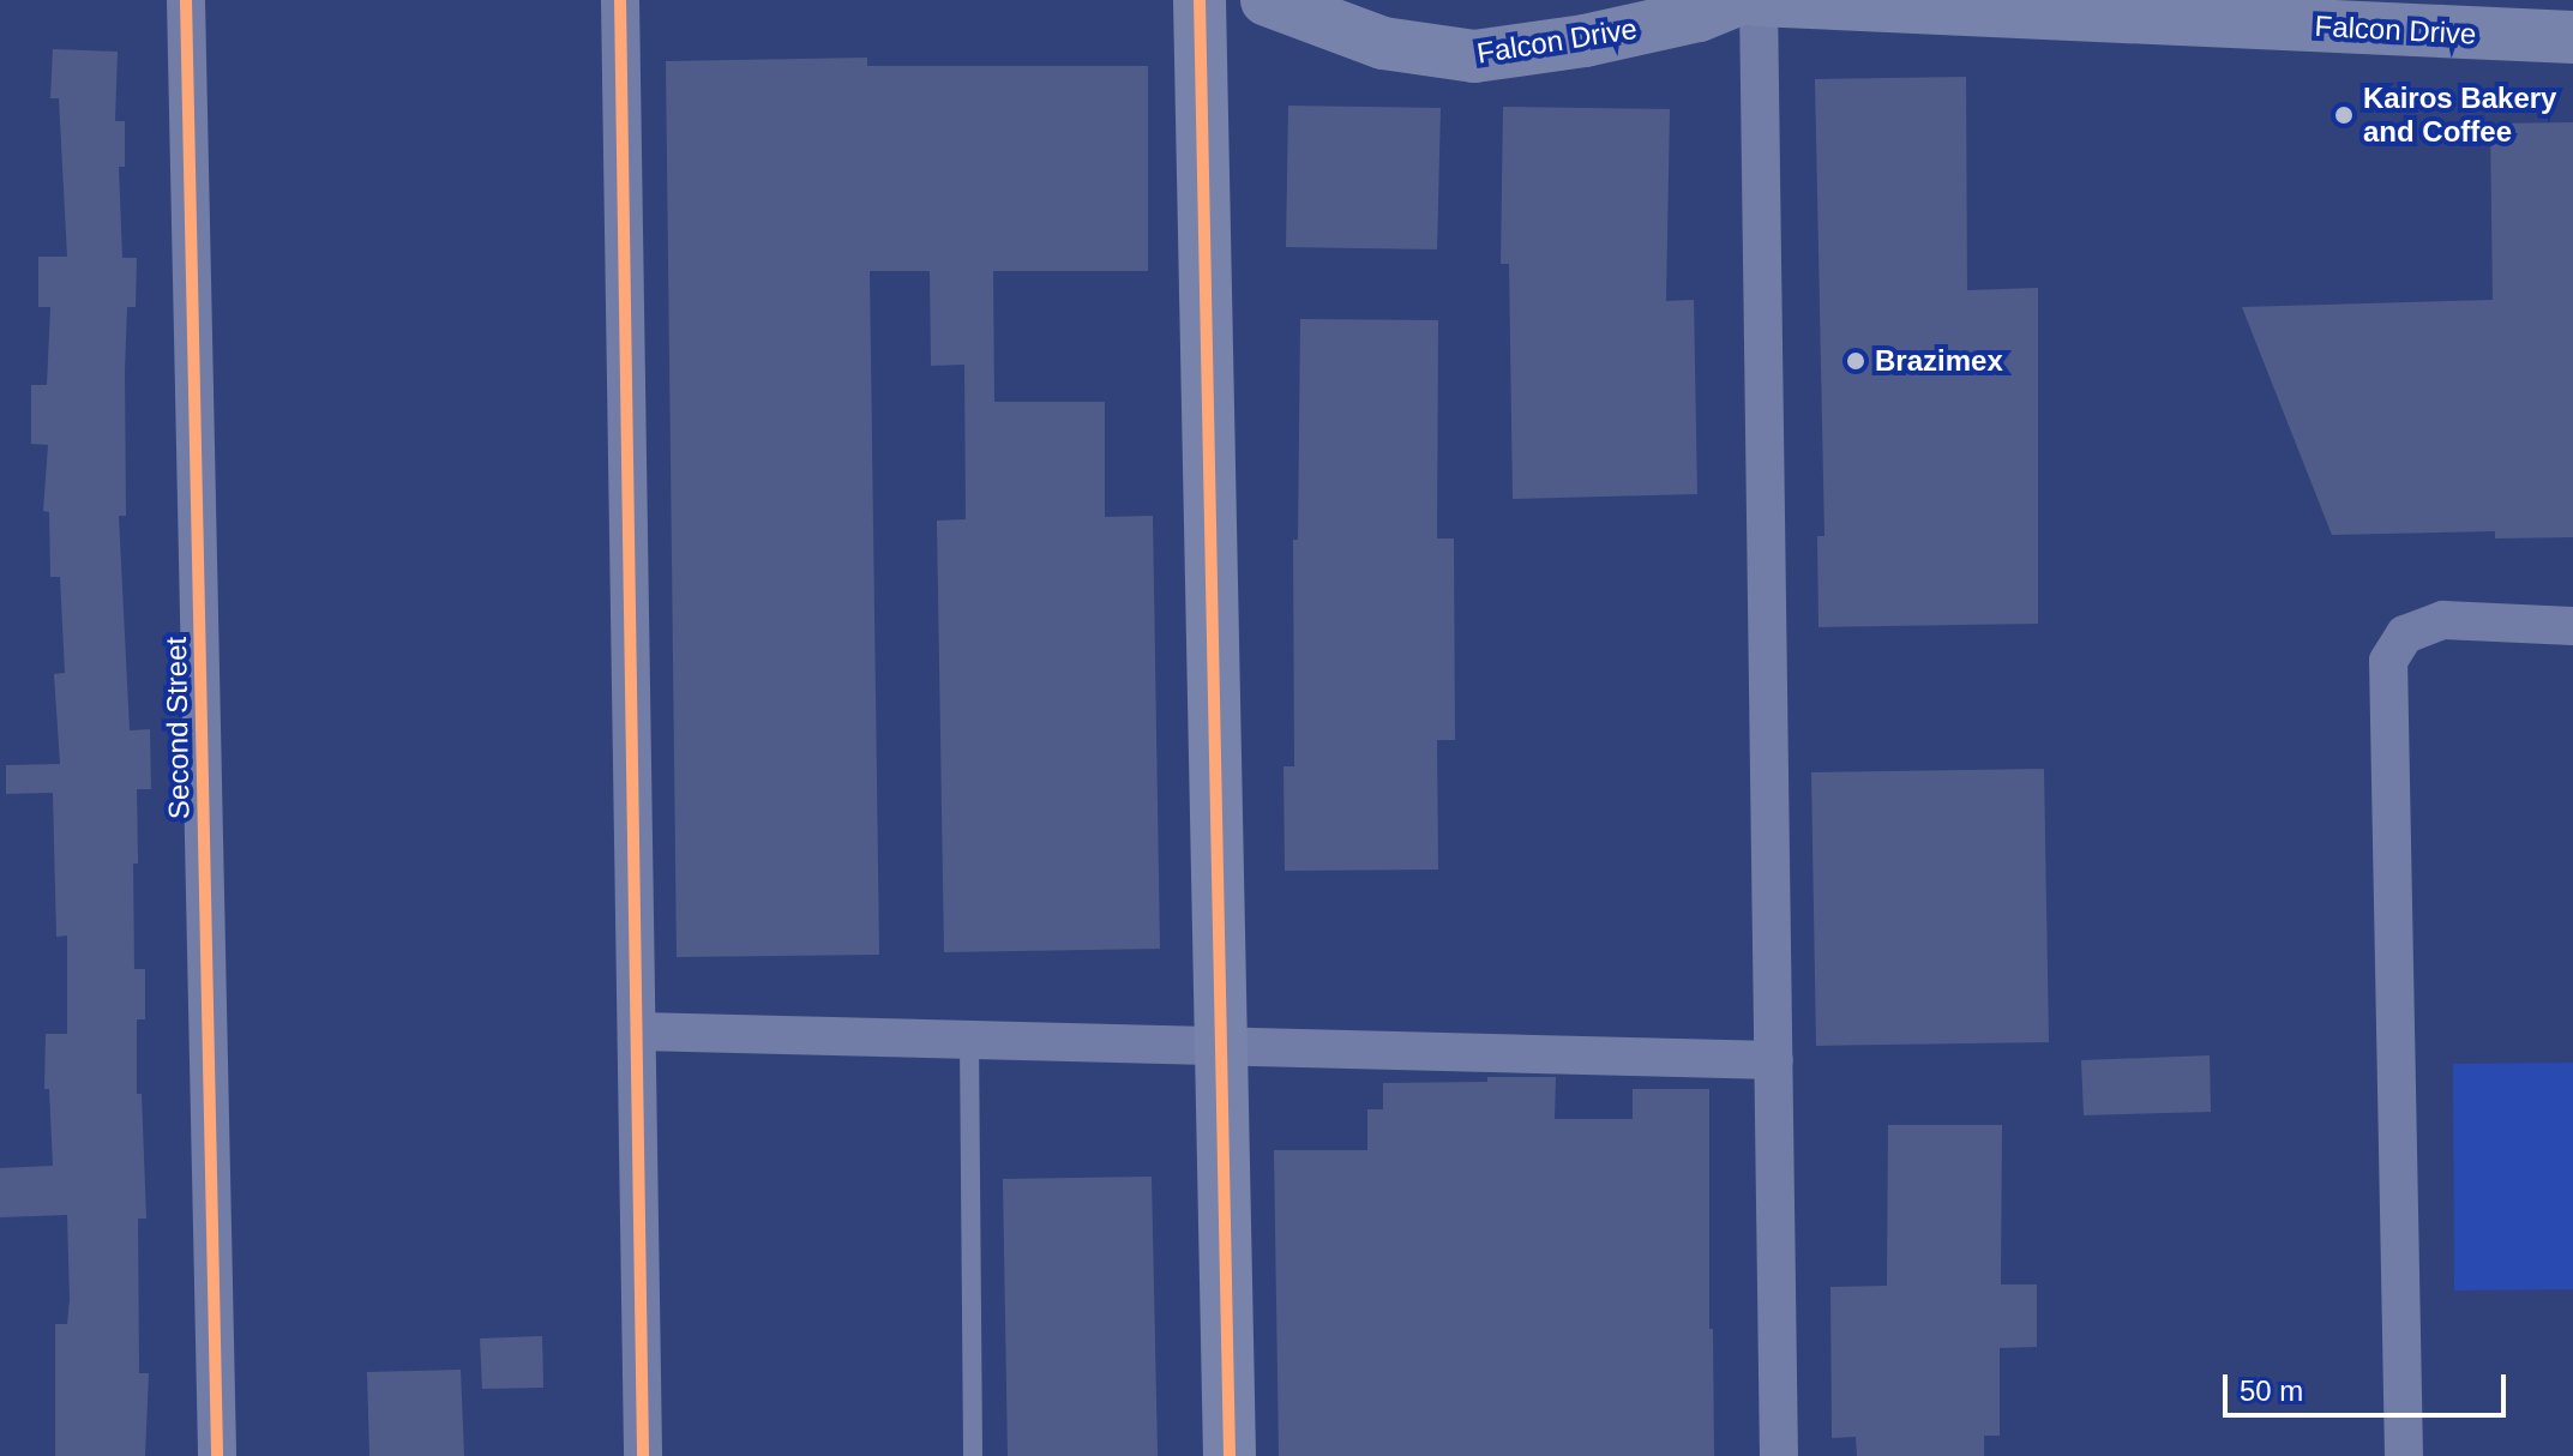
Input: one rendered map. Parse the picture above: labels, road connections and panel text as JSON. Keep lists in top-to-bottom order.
{
  "streets": {
    "street": ["Falcon Drive", "Second Street"]
  },
  "places": ["Kairos Bakery and Coffee", "Brazimex"],
  "scale_bar": "50 m"
}
